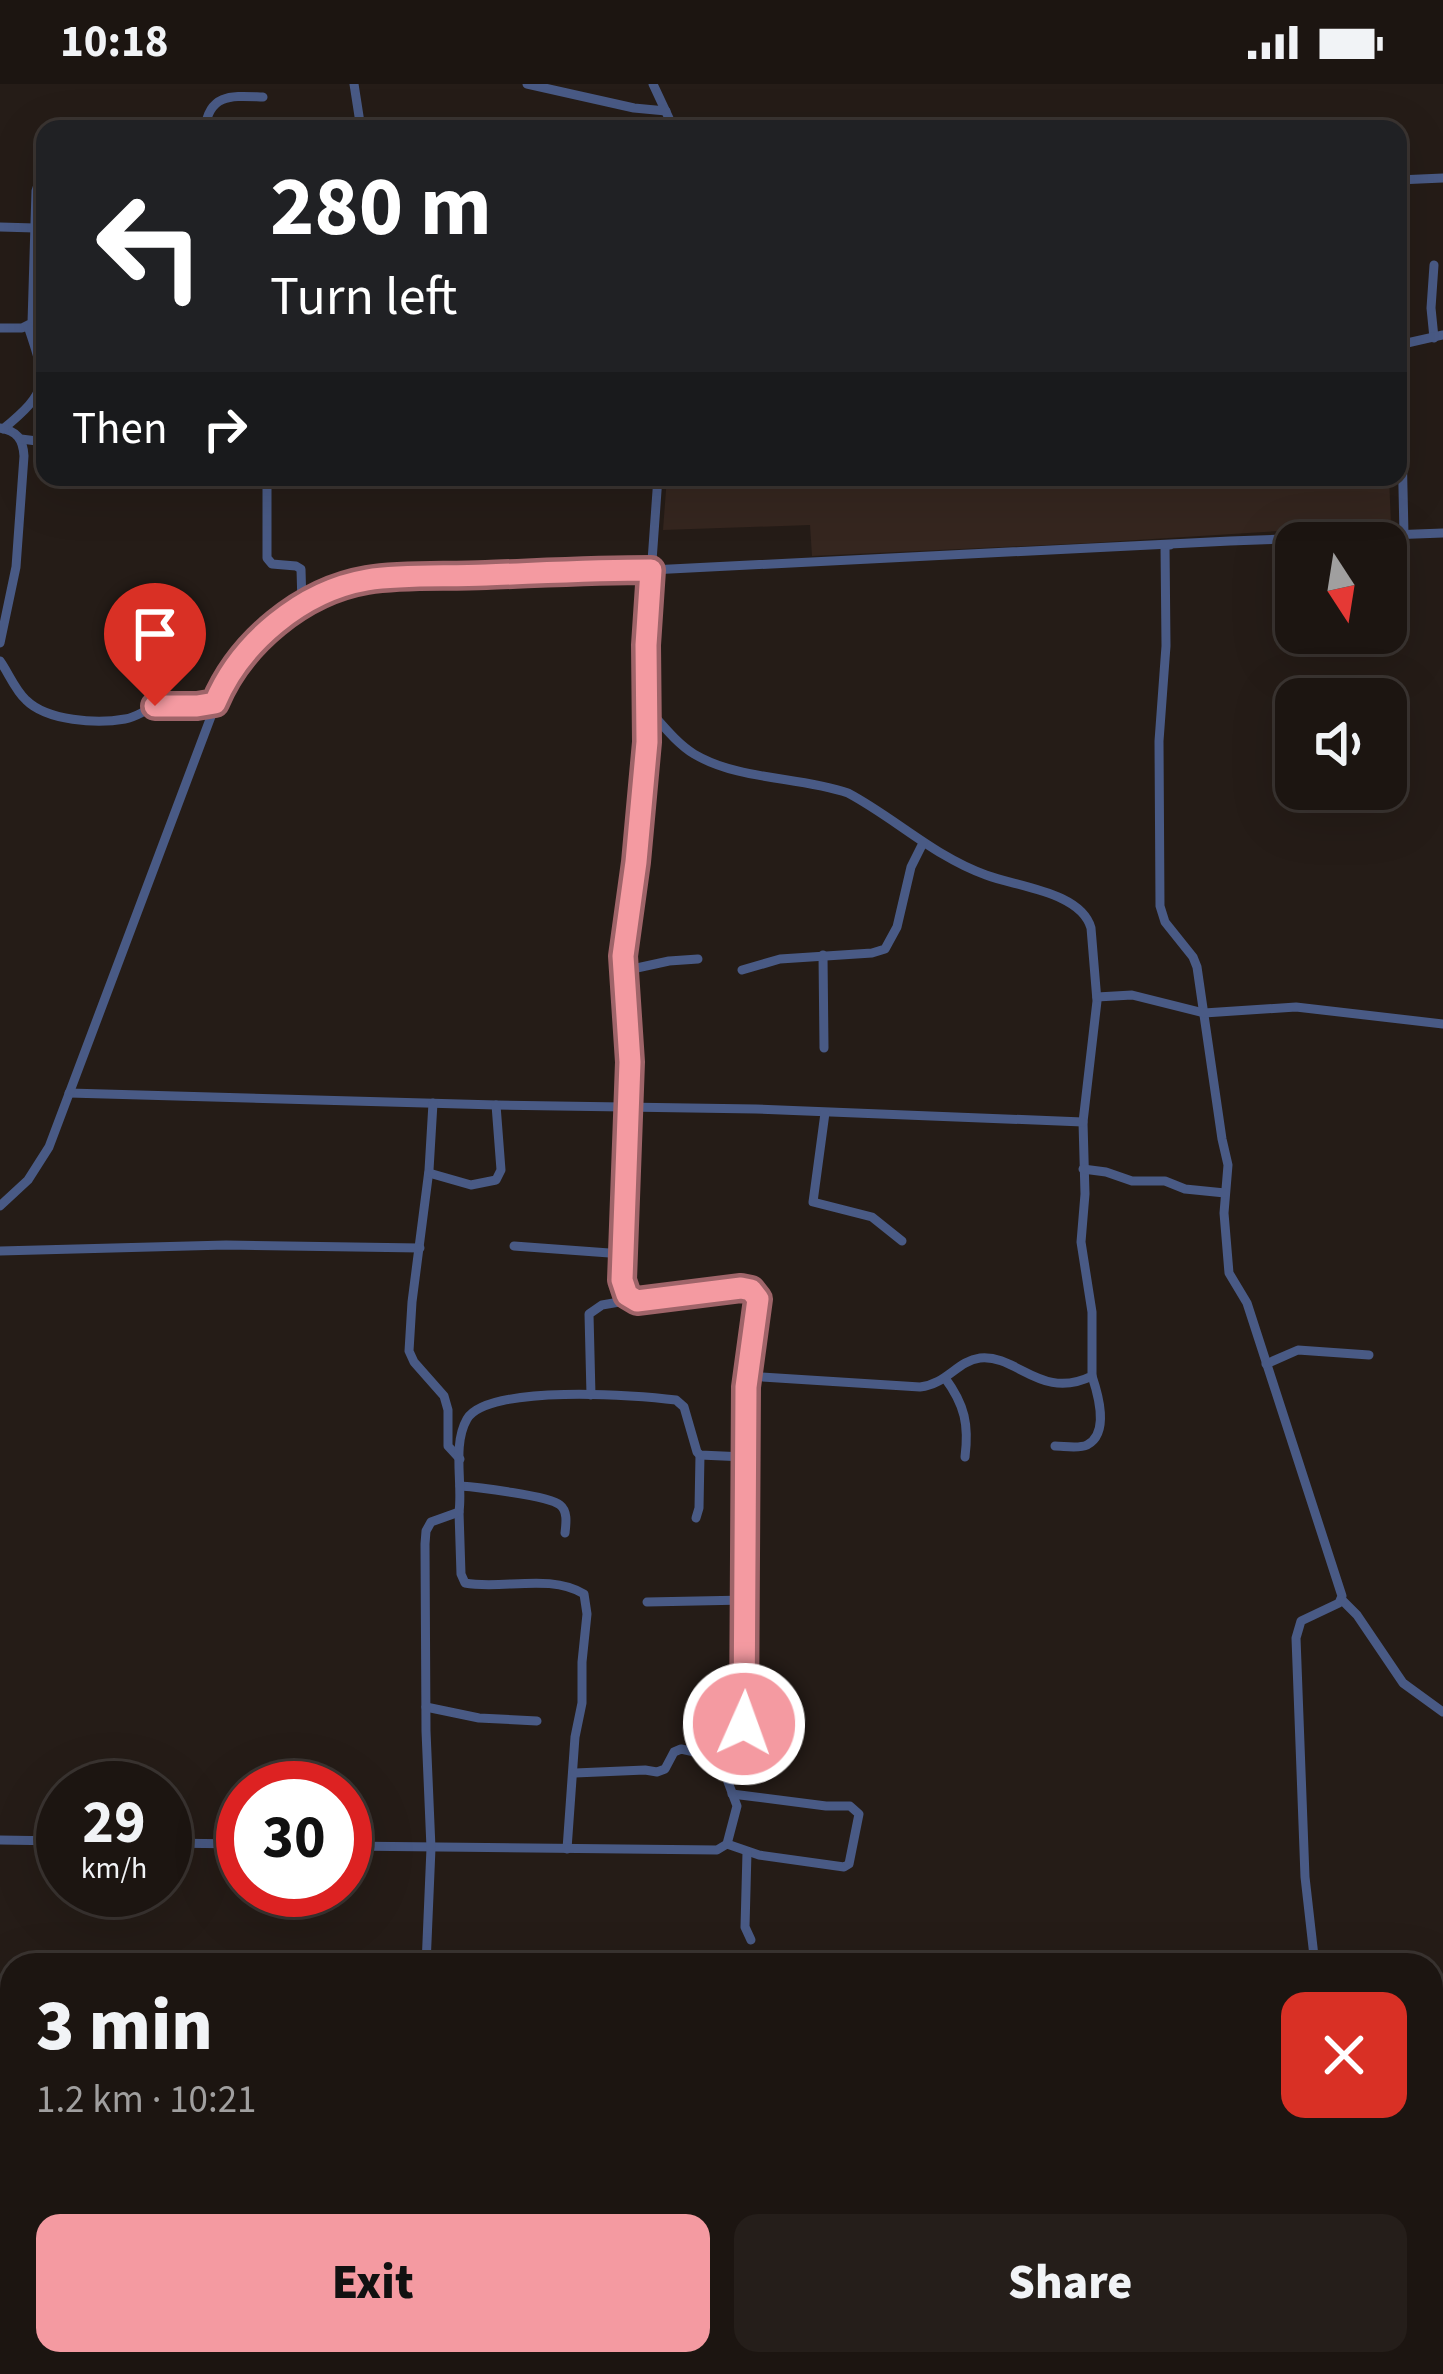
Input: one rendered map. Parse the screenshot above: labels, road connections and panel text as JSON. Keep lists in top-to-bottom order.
{
  "north": "bottom",
  "page": {
    "status": "10:18",
    "turn": ["280 m", "Turn left"],
    "then": "Then",
    "speed": "29 km/h",
    "limit": "30",
    "heading": ["3 min", "1.2 km · 10:21"],
    "buttons": ["Exit", "Share"]
  }
}
